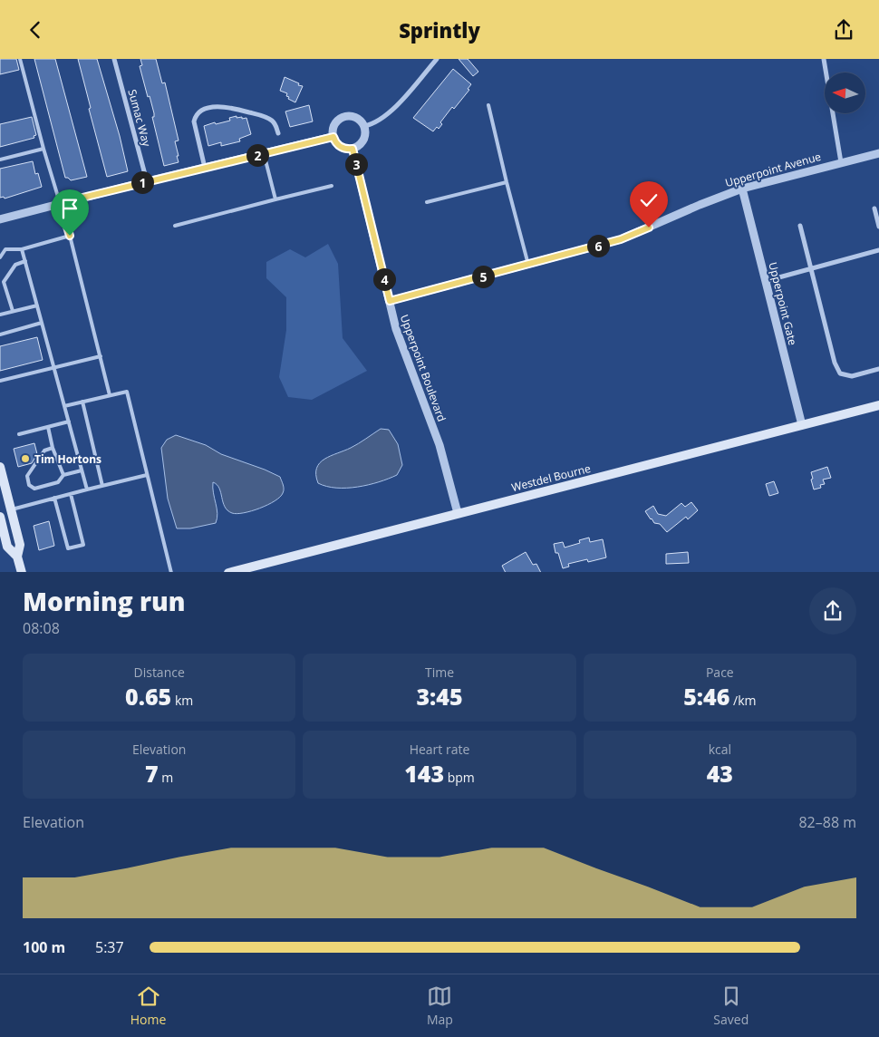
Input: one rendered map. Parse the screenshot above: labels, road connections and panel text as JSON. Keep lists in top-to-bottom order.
{
  "streets": {
    "main road": ["Westdel Bourne"],
    "street": [
      "Sumac Way",
      "Upperpoint Avenue",
      "Upperpoint Gate",
      "Upperpoint Boulevard"
    ]
  },
  "crossings": [
    ["Upperpoint Avenue", "Upperpoint Gate"],
    ["Upperpoint Avenue", "Upperpoint Boulevard"],
    ["Upperpoint Gate", "Westdel Bourne"],
    ["Upperpoint Boulevard", "Westdel Bourne"]
  ],
  "places": ["Tim Hortons"],
  "north": "left",
  "page": {
    "header": "Sprintly",
    "pins": [
      "2",
      "3",
      "1",
      "6",
      "5",
      "4"
    ],
    "heading": ["Morning run", "08:08"],
    "stats": [
      ["Distance", "0.65 km"],
      ["Time", "3:45"],
      ["Pace", "5:46 /km"],
      ["Elevation", "7 m"],
      ["Heart rate", "143 bpm"],
      ["kcal", "43"]
    ],
    "chart": ["Elevation", "82–88 m"],
    "list": [
      {
        "name": "100 m",
        "note": "5:37"
      }
    ],
    "tabs": ["Home", "Map", "Saved"]
  }
}
